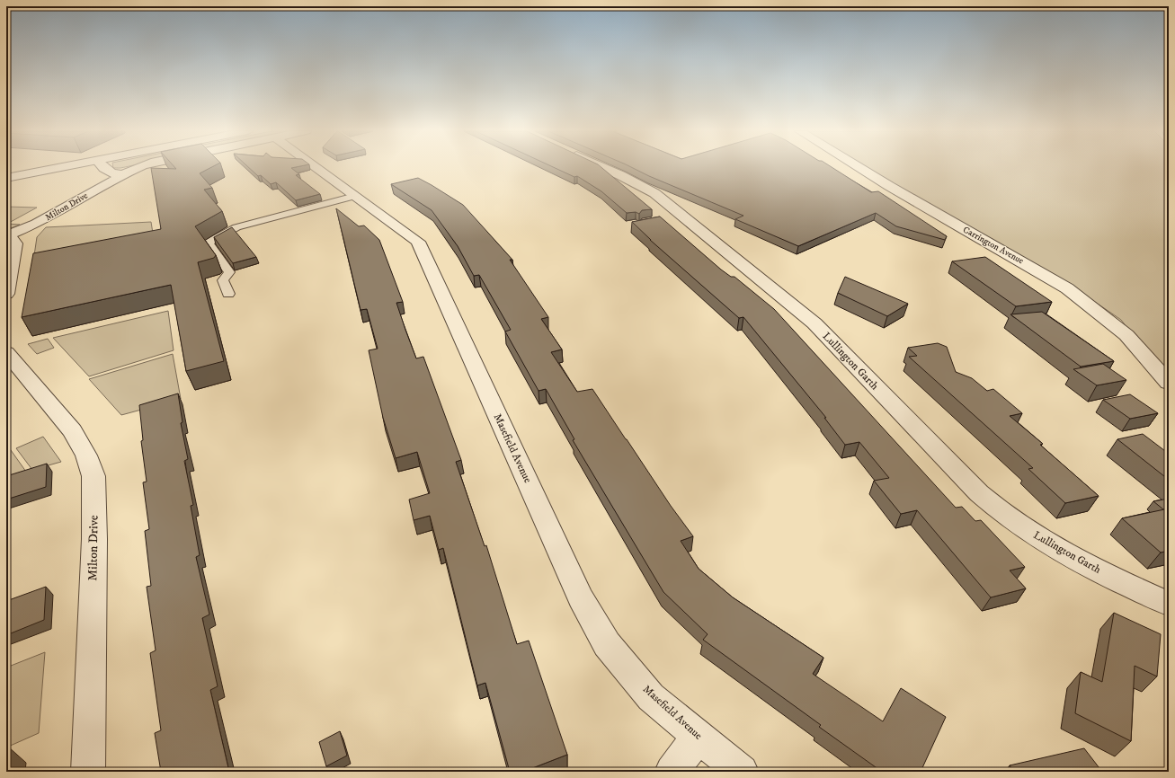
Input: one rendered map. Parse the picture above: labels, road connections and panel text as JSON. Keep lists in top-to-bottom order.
{
  "streets": {
    "street": [
      "Milton Drive",
      "Carrington Avenue",
      "Lullington Garth",
      "Masefield Avenue"
    ]
  }
}
